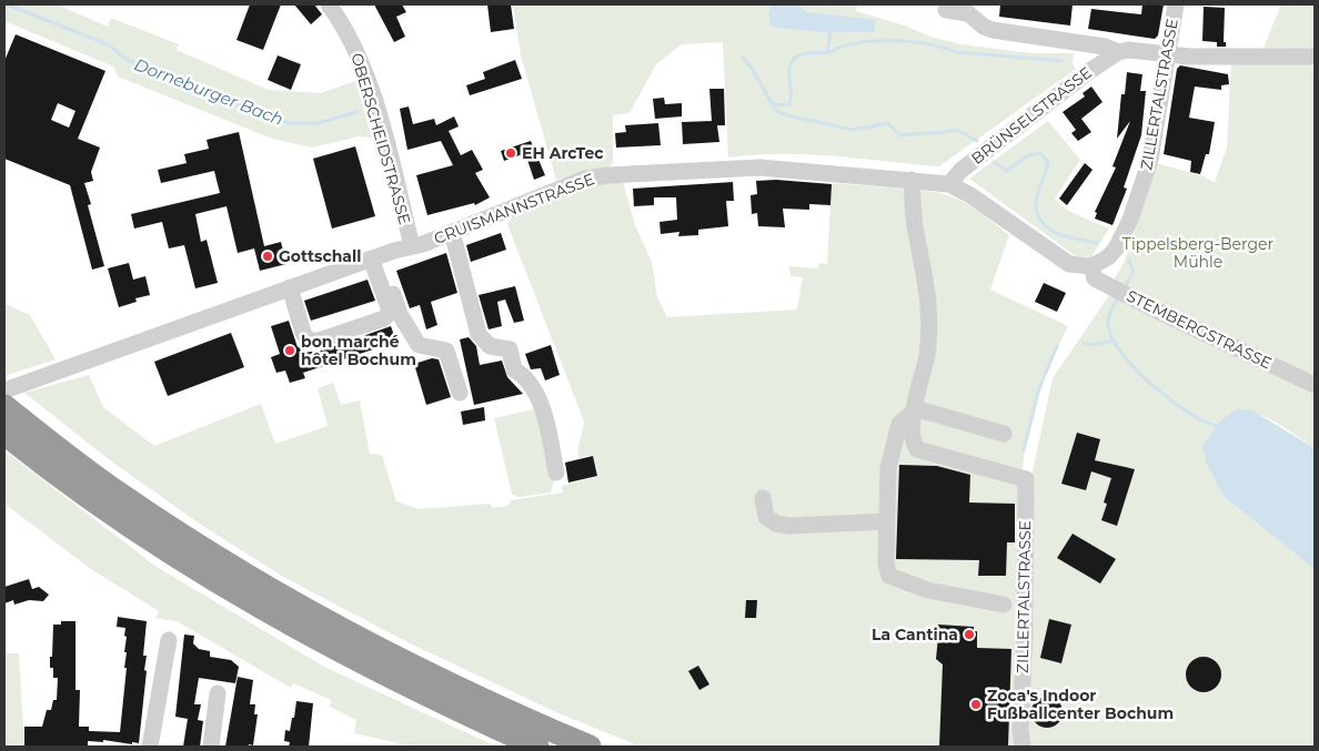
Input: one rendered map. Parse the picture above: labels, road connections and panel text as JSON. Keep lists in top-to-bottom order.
{
  "streets": {
    "street": [
      "ZILLERTALSTRASSE",
      "BRÜNSELSTRASSE",
      "OBERSCHEIDSTRASSE",
      "CRUISMANNSTRASSE",
      "STEMBERGSTRASSE"
    ]
  },
  "crossings": [
    ["ZILLERTALSTRASSE", "BRÜNSELSTRASSE"],
    ["ZILLERTALSTRASSE", "CRUISMANNSTRASSE"],
    ["ZILLERTALSTRASSE", "STEMBERGSTRASSE"],
    ["BRÜNSELSTRASSE", "CRUISMANNSTRASSE"],
    ["OBERSCHEIDSTRASSE", "CRUISMANNSTRASSE"],
    ["CRUISMANNSTRASSE", "STEMBERGSTRASSE"]
  ],
  "water": ["Dorneburger Bach"],
  "parks": ["Tippelsberg-Berger Mühle"],
  "places": [
    "EH ArcTec",
    "Gottschall",
    "bon marché hôtel Bochum",
    "La Cantina",
    "Zoca's Indoor Fußballcenter Bochum"
  ]
}
